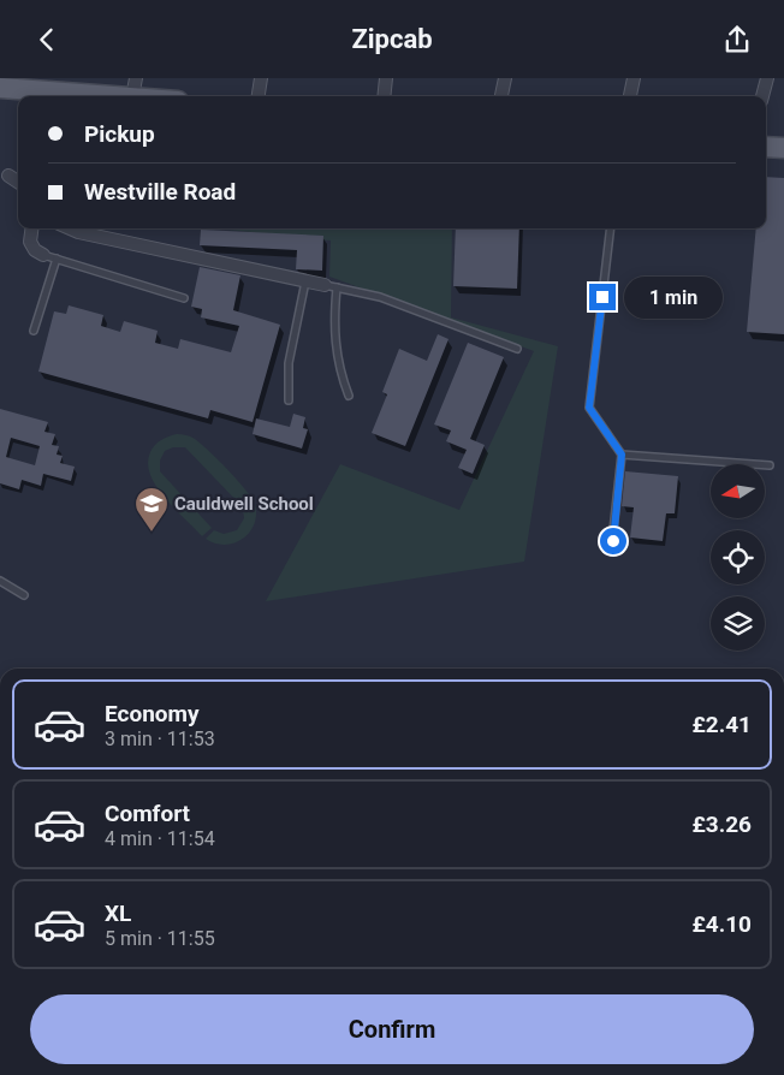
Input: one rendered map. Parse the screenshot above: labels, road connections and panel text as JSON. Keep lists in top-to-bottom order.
{
  "places": {
    "school or university": ["Cauldwell School"]
  },
  "north": "left",
  "page": {
    "header": "Zipcab",
    "banner": ["Pickup", "Westville Road"],
    "bubble": "1 min",
    "list": [
      {
        "name": "Economy",
        "note": "3 min · 11:53",
        "value": "£2.41"
      },
      {
        "name": "Comfort",
        "note": "4 min · 11:54",
        "value": "£3.26"
      },
      {
        "name": "XL",
        "note": "5 min · 11:55",
        "value": "£4.10"
      }
    ],
    "buttons": "Confirm"
  }
}
